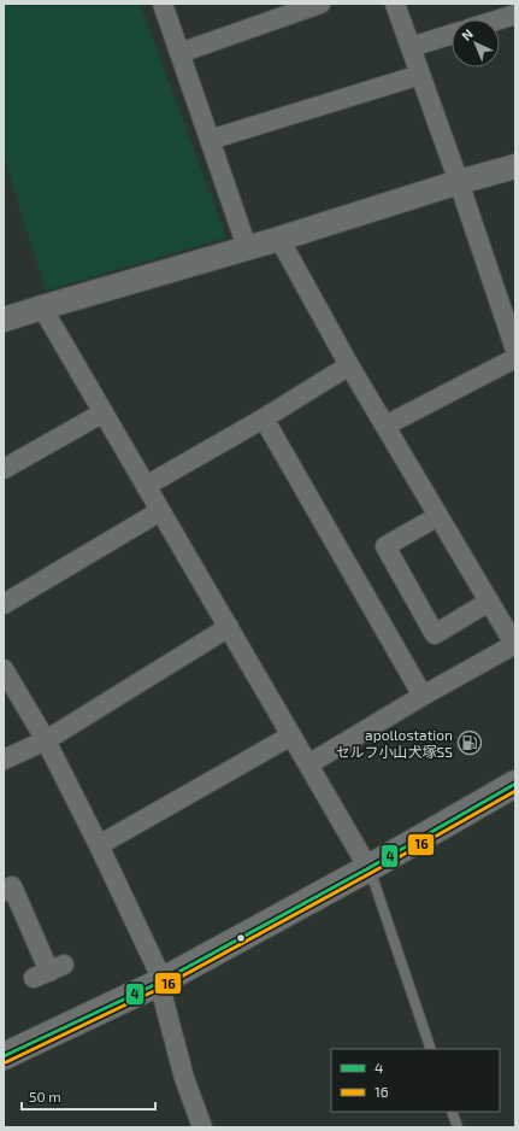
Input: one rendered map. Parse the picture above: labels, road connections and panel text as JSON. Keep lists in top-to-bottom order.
{
  "places": {
    "fuel station": ["apollostation セルフ小山犬塚SS"]
  },
  "lines": ["transit line 4", "transit line 16"],
  "legend": ["4", "16"],
  "scale_bar": "50 m",
  "north": "top left"
}
